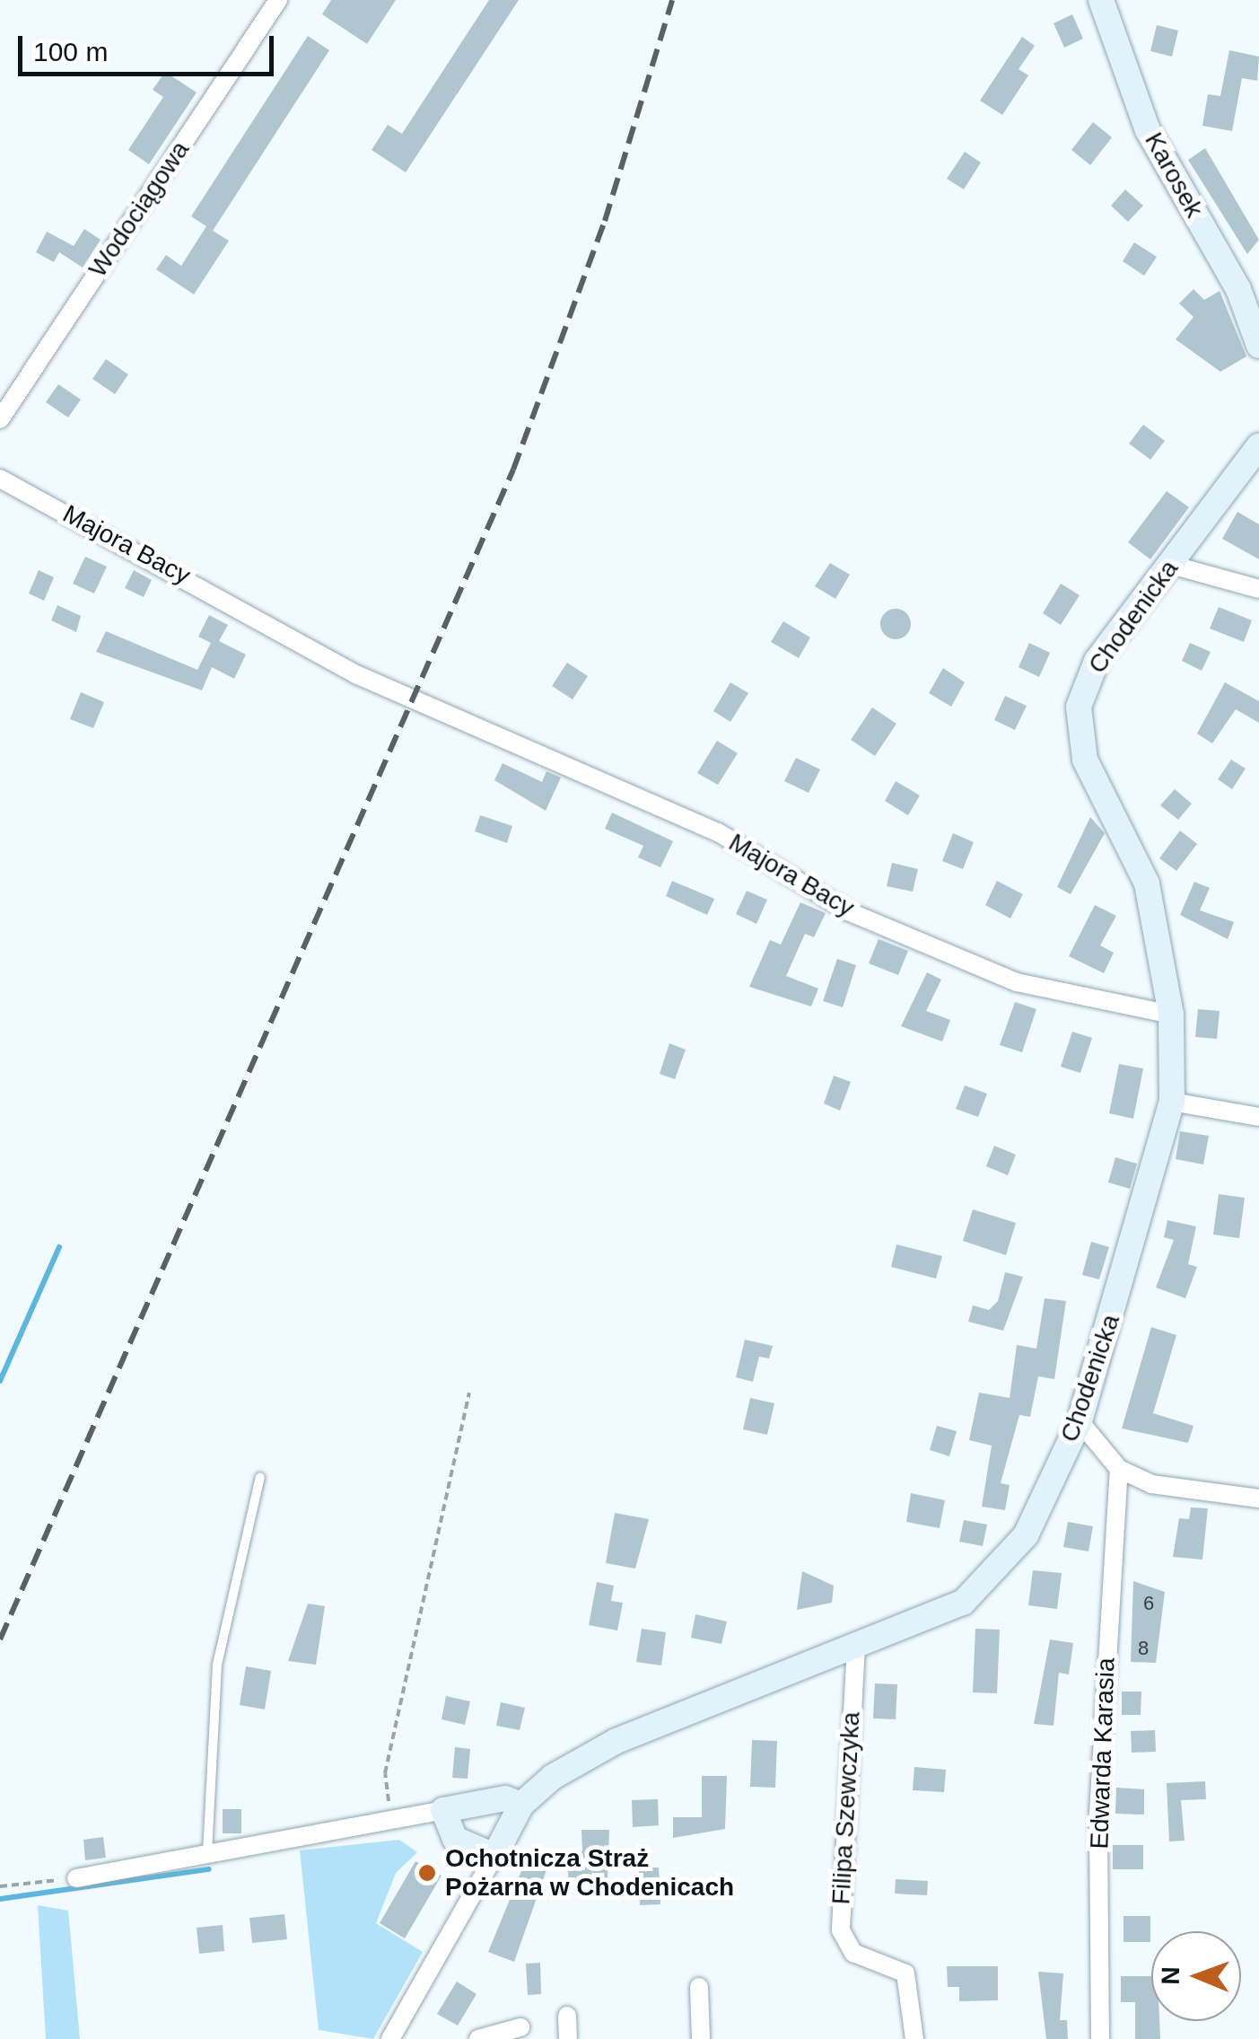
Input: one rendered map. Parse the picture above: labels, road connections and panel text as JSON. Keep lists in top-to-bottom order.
{
  "streets": {
    "street": [
      "Karosek",
      "Wodociągowa",
      "Majora Bacy",
      "Chodenicka",
      "Edwarda Karasia",
      "Filipa Szewczyka"
    ]
  },
  "crossings": [
    ["Majora Bacy", "Chodenicka"],
    ["Chodenicka", "Filipa Szewczyka"]
  ],
  "places": ["Ochotnicza Straż Pożarna w Chodenicach"],
  "house_numbers": ["6", "8"],
  "scale_bar": "100 m",
  "north": "left"
}
